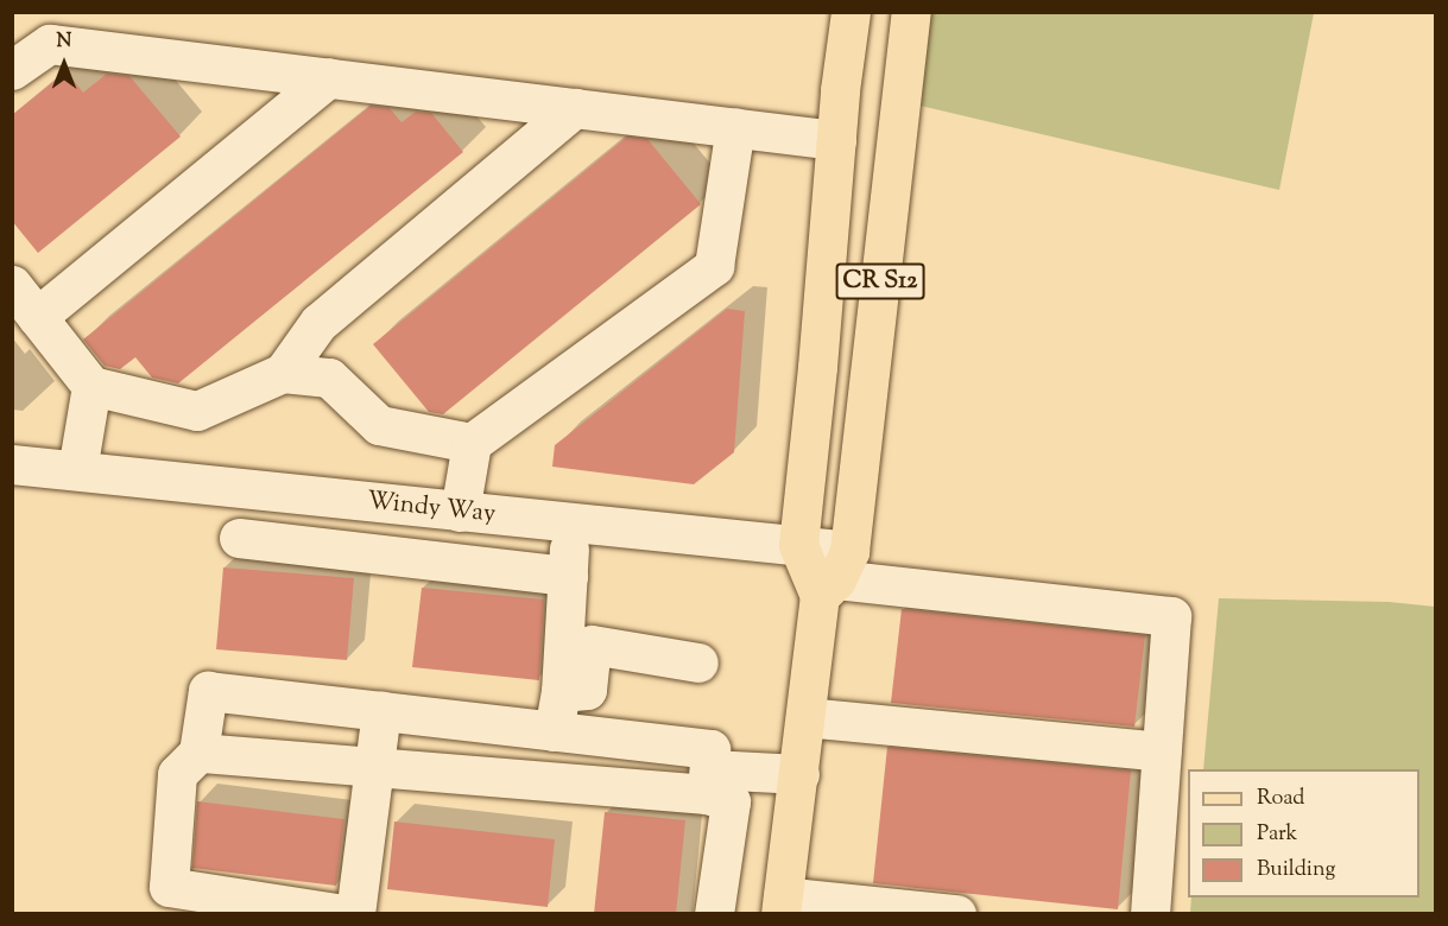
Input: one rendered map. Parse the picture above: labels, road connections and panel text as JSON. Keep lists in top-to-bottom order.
{
  "streets": {
    "main road": ["CR S12"],
    "street": ["Windy Way"]
  },
  "crossings": [
    ["CR S12", "Windy Way"]
  ],
  "legend": ["Road", "Park", "Building"],
  "north": "top"
}
